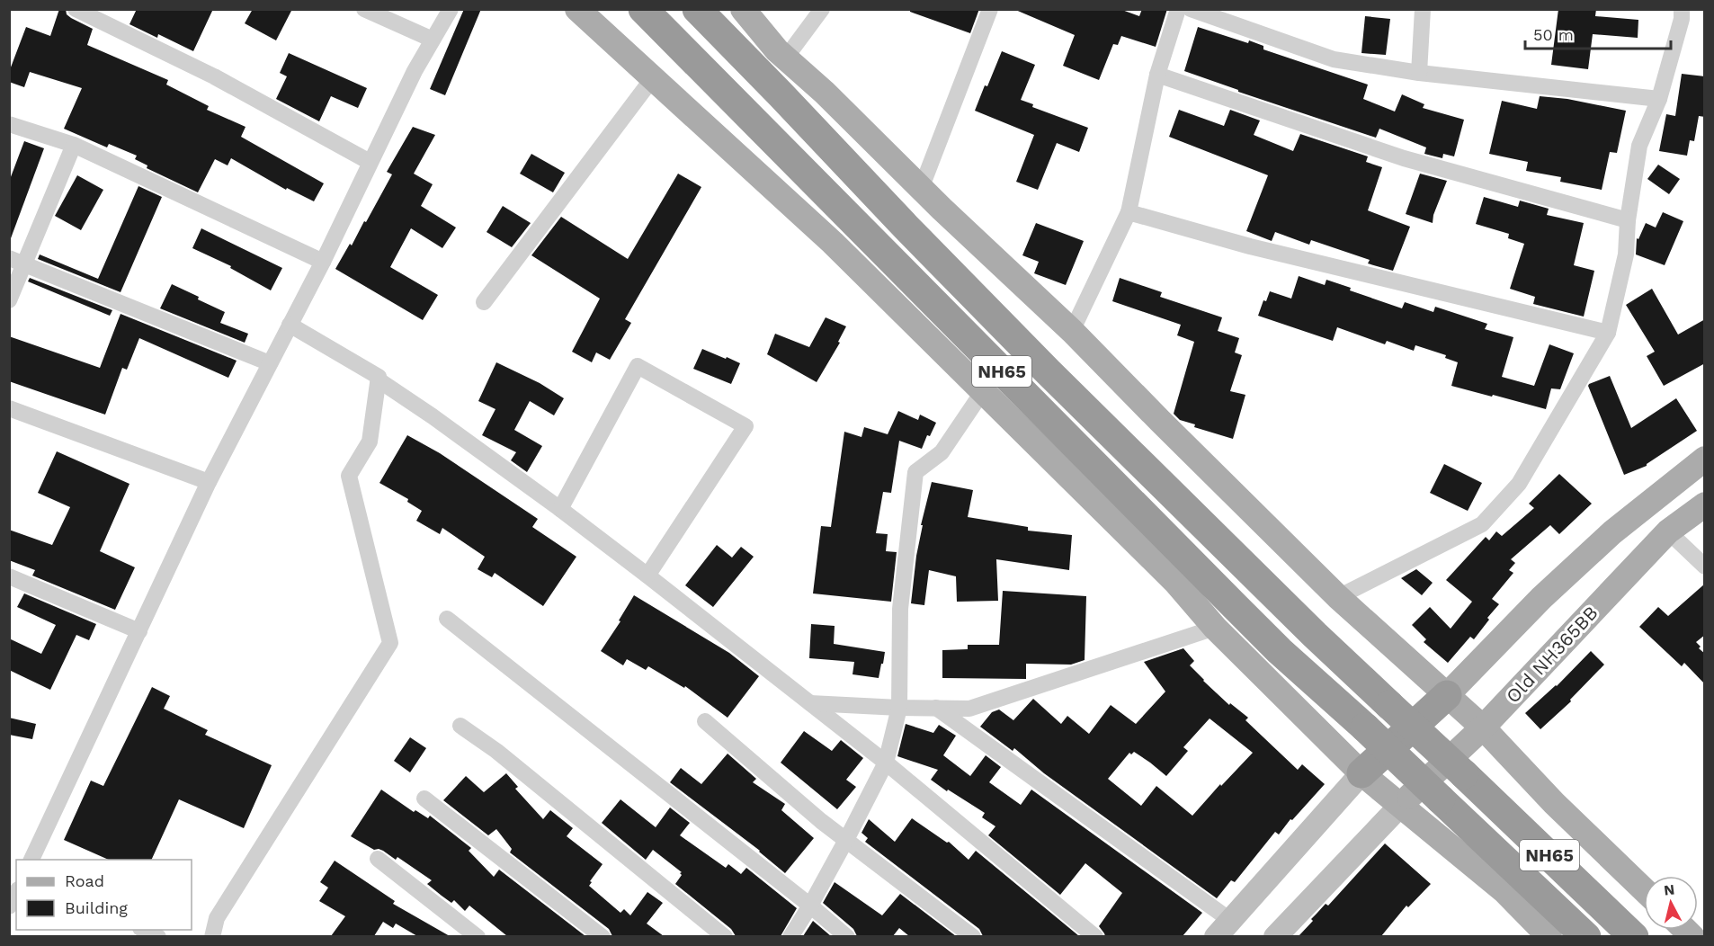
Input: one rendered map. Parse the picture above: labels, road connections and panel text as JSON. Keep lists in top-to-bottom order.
{
  "streets": {
    "highway": ["NH65"],
    "main road": ["Old NH365BB"]
  },
  "legend": ["Road", "Building"],
  "scale_bar": "50 m",
  "north": "top"
}
